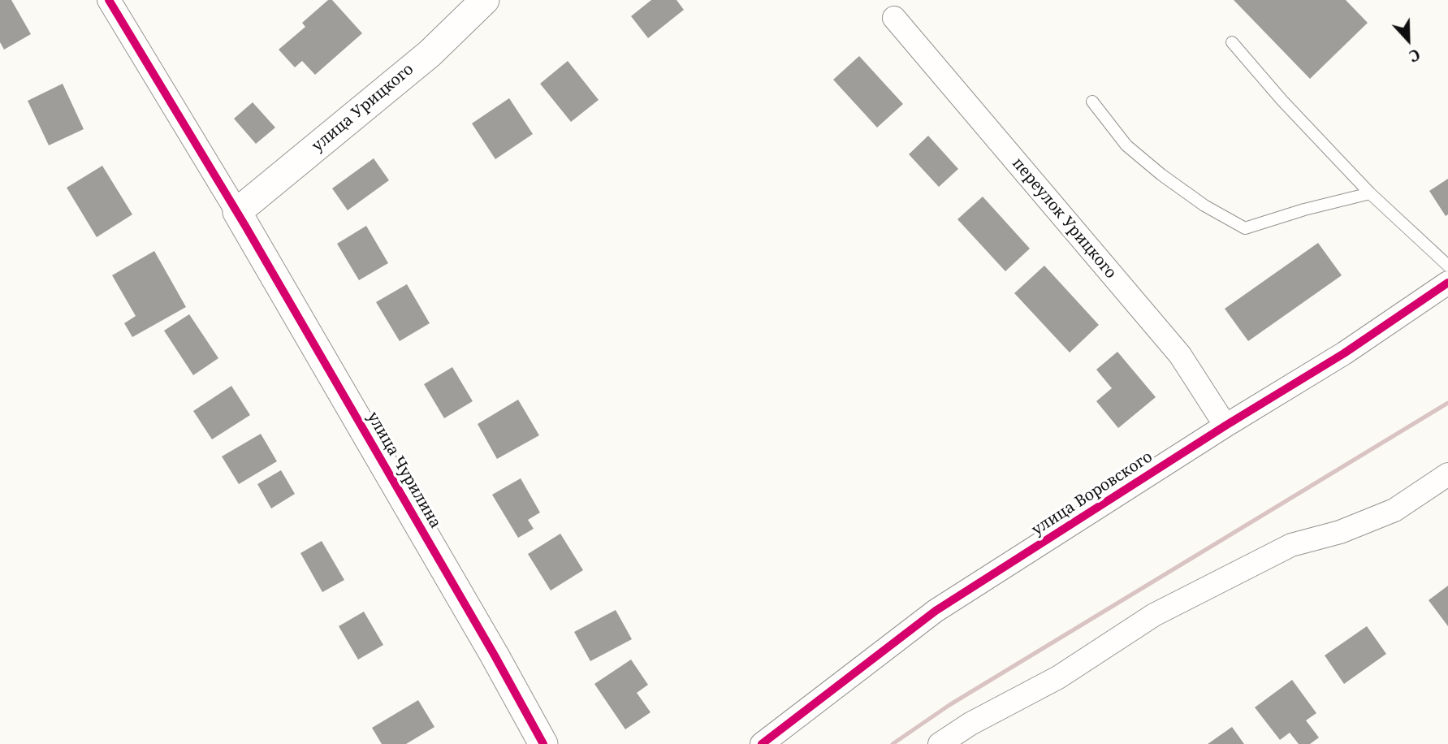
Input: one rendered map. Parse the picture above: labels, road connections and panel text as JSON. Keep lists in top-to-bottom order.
{
  "streets": {
    "street": [
      "улица Урицкого",
      "переулок Урицкого",
      "улица Чурилина",
      "улица Воровского"
    ]
  },
  "crossings": [
    ["улица Урицкого", "улица Чурилина"],
    ["переулок Урицкого", "улица Воровского"]
  ],
  "north": "bottom"
}
